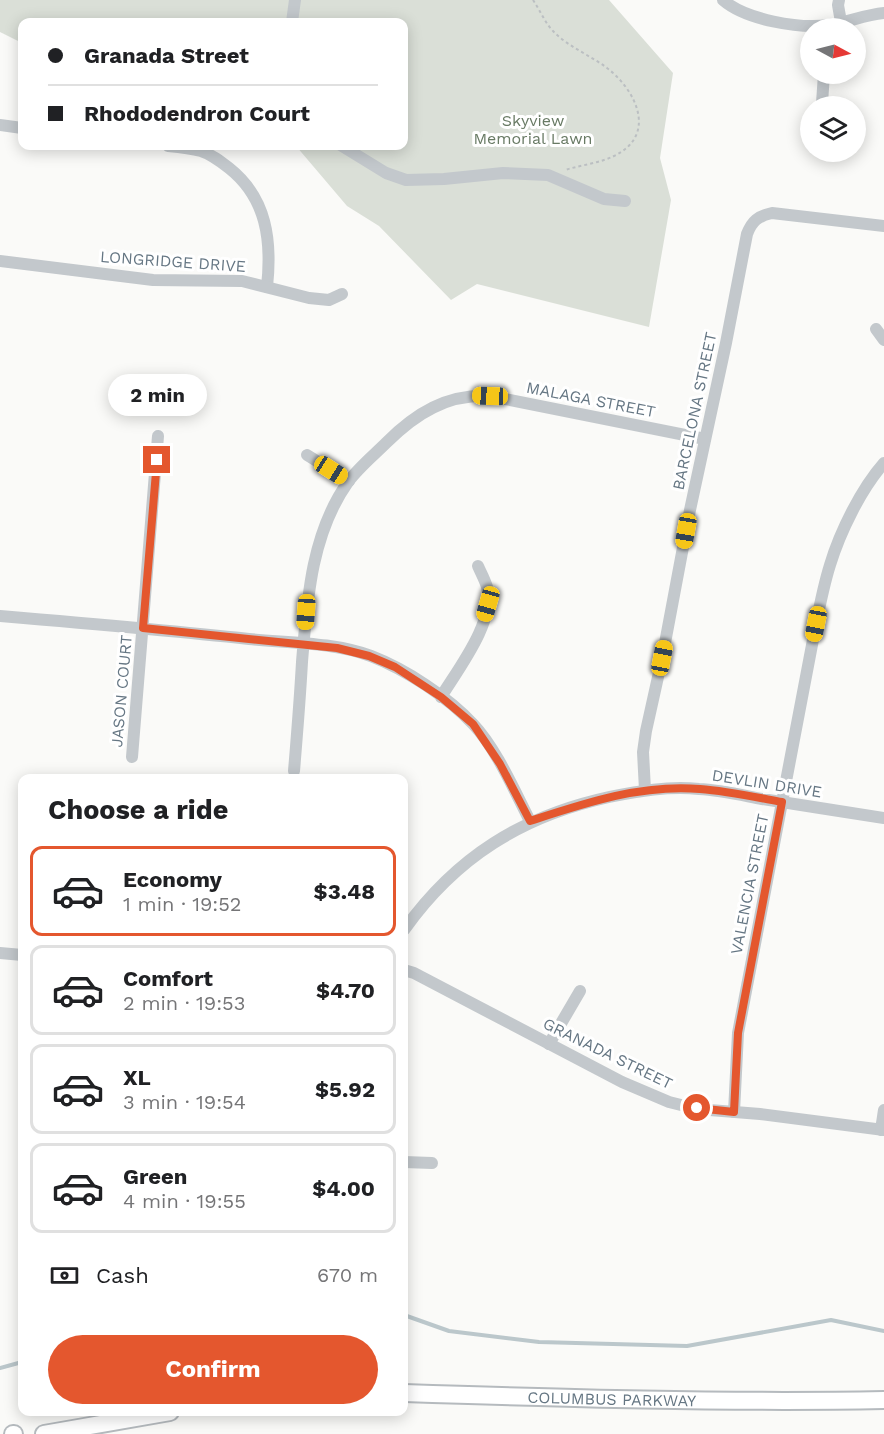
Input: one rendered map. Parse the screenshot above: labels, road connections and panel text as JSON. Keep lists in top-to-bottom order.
{
  "streets": {
    "main road": ["COLUMBUS PARKWAY"],
    "street": [
      "LONGRIDGE DRIVE",
      "MALAGA STREET",
      "BARCELONA STREET",
      "JASON COURT",
      "DEVLIN DRIVE",
      "VALENCIA STREET",
      "GRANADA STREET"
    ]
  },
  "crossings": [
    ["MALAGA STREET", "BARCELONA STREET"],
    ["BARCELONA STREET", "DEVLIN DRIVE"],
    ["DEVLIN DRIVE", "VALENCIA STREET"],
    ["VALENCIA STREET", "GRANADA STREET"]
  ],
  "parks": ["Skyview Memorial Lawn"],
  "north": "right",
  "page": {
    "banner": ["Granada Street", "Rhododendron Court"],
    "bubble": "2 min",
    "heading": "Choose a ride",
    "list": [
      {
        "name": "Economy",
        "note": "1 min · 19:52",
        "value": "$3.48"
      },
      {
        "name": "Comfort",
        "note": "2 min · 19:53",
        "value": "$4.70"
      },
      {
        "name": "XL",
        "note": "3 min · 19:54",
        "value": "$5.92"
      },
      {
        "name": "Green",
        "note": "4 min · 19:55",
        "value": "$4.00"
      }
    ],
    "pay": ["Cash", "670 m"],
    "buttons": "Confirm"
  }
}
